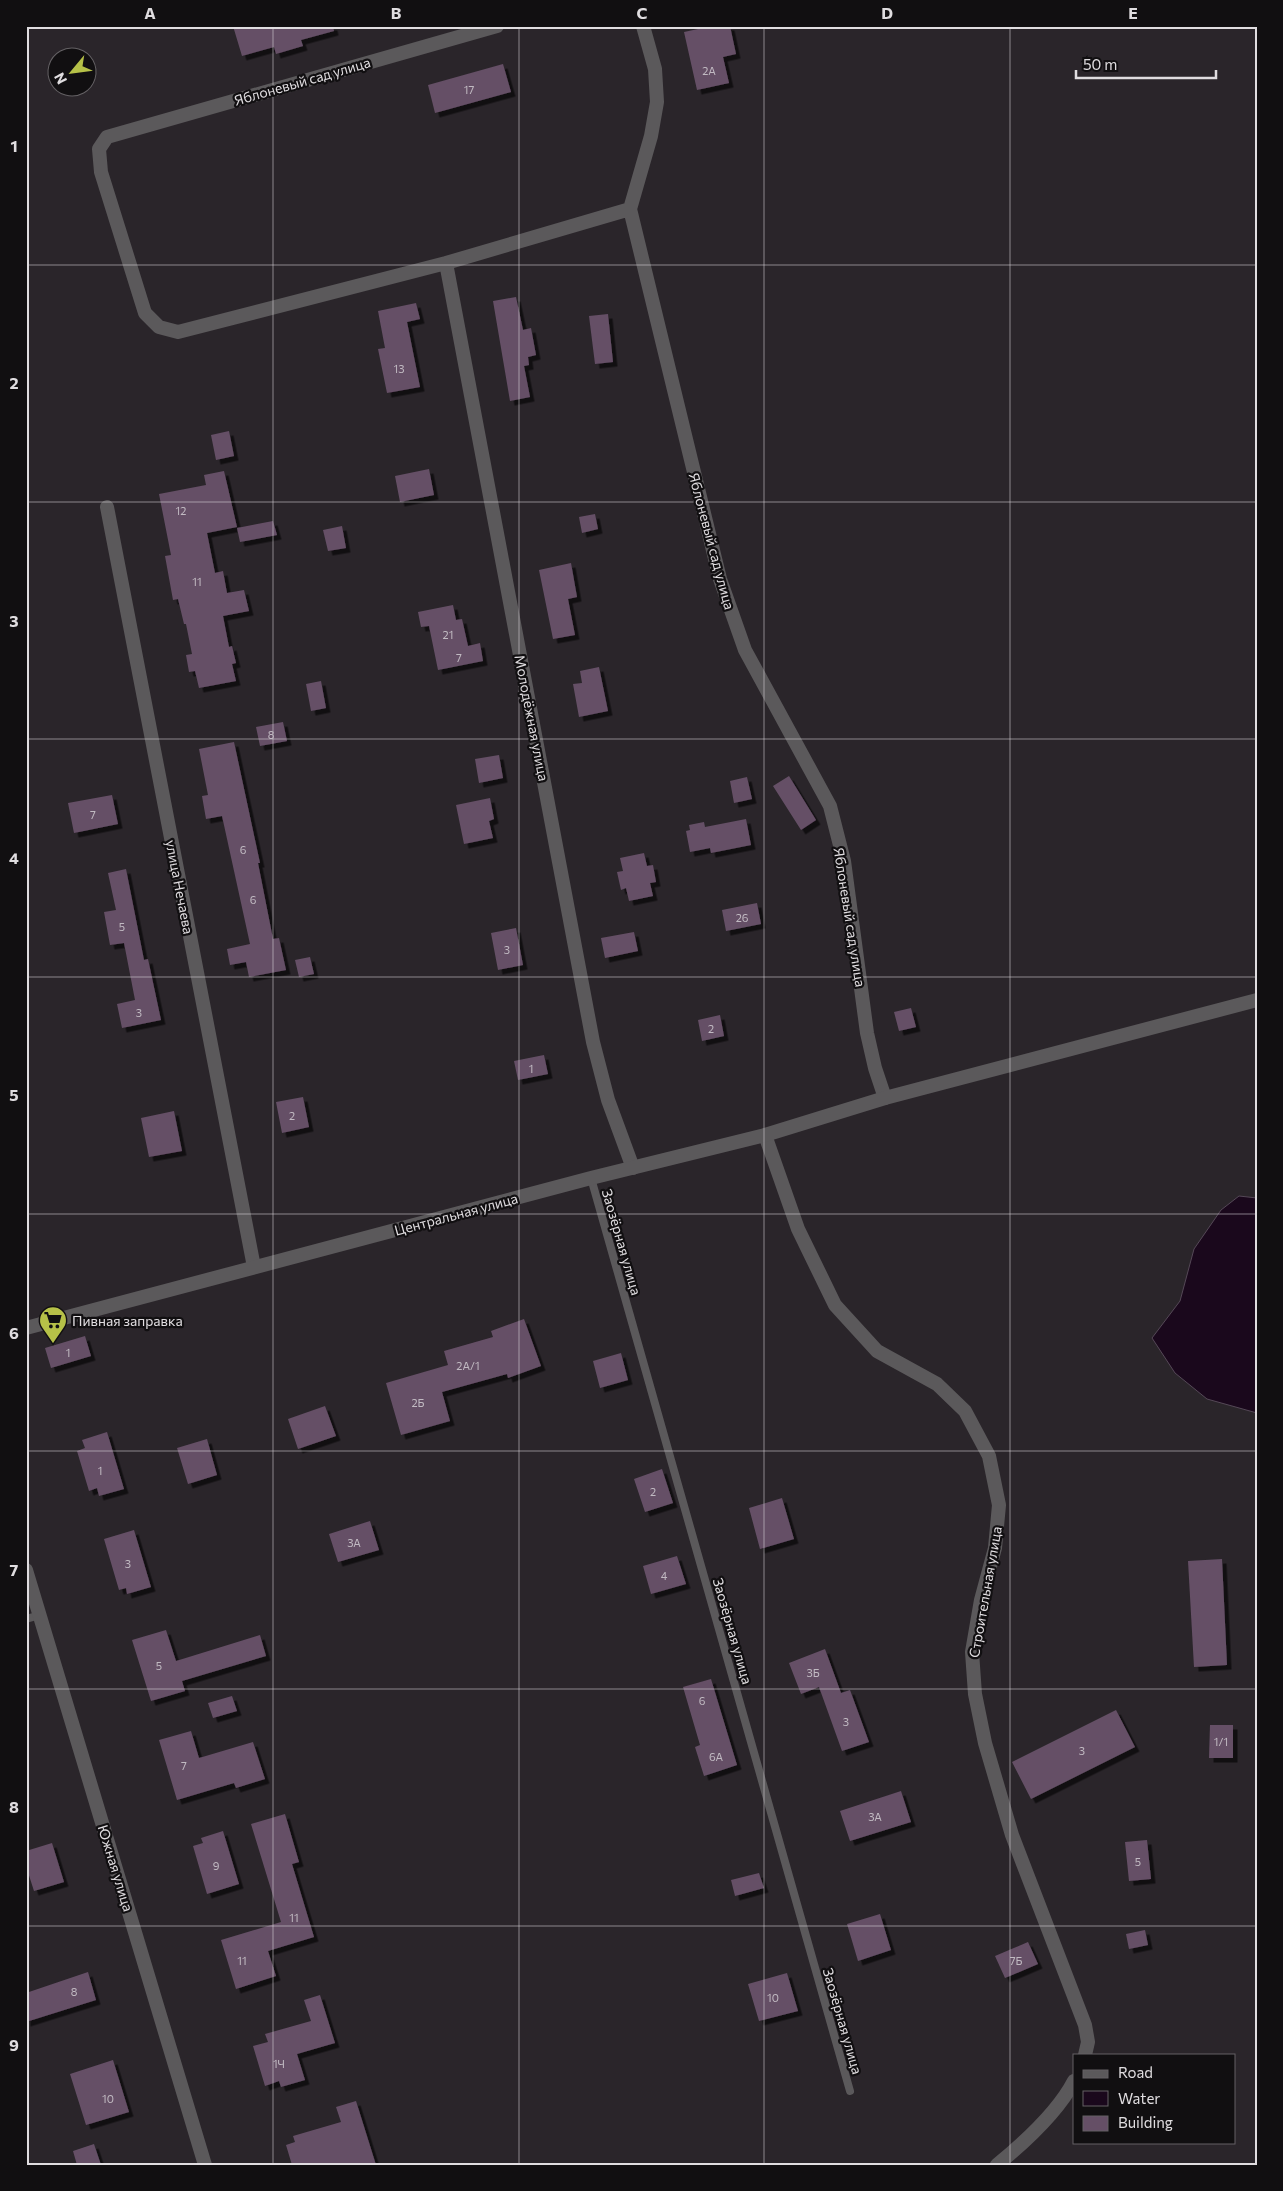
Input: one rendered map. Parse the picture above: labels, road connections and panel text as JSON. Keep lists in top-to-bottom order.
{
  "streets": {
    "street": [
      "Яблоневый сад улица",
      "Молодёжная улица",
      "улица Нечаева",
      "Центральная улица",
      "Строительная улица",
      "Южная улица"
    ],
    "lane": ["Заозёрная улица"]
  },
  "crossings": [
    ["Яблоневый сад улица", "Молодёжная улица"],
    ["Яблоневый сад улица", "Центральная улица"],
    ["Молодёжная улица", "Центральная улица"],
    ["улица Нечаева", "Центральная улица"],
    ["Центральная улица", "Заозёрная улица"],
    ["Центральная улица", "Строительная улица"]
  ],
  "places": {
    "supermarket": ["Пивная заправка"]
  },
  "house_numbers": [
    "2А",
    "17",
    "13",
    "12",
    "11",
    "21",
    "7",
    "8",
    "7",
    "6",
    "6",
    "26",
    "5",
    "3",
    "3",
    "2",
    "1",
    "2",
    "1",
    "2А/1",
    "2Б",
    "1",
    "2",
    "3А",
    "3",
    "4",
    "5",
    "3Б",
    "6",
    "3",
    "1/1",
    "3",
    "6А",
    "7",
    "3А",
    "5",
    "9",
    "11",
    "11",
    "7Б",
    "8",
    "10",
    "1Ч",
    "10"
  ],
  "legend": ["Road", "Water", "Building"],
  "scale_bar": "50 m",
  "north": "bottom left",
  "grid": {
    "columns": [
      "A",
      "B",
      "C",
      "D",
      "E"
    ],
    "rows": [
      "1",
      "2",
      "3",
      "4",
      "5",
      "6",
      "7",
      "8",
      "9"
    ]
  }
}
